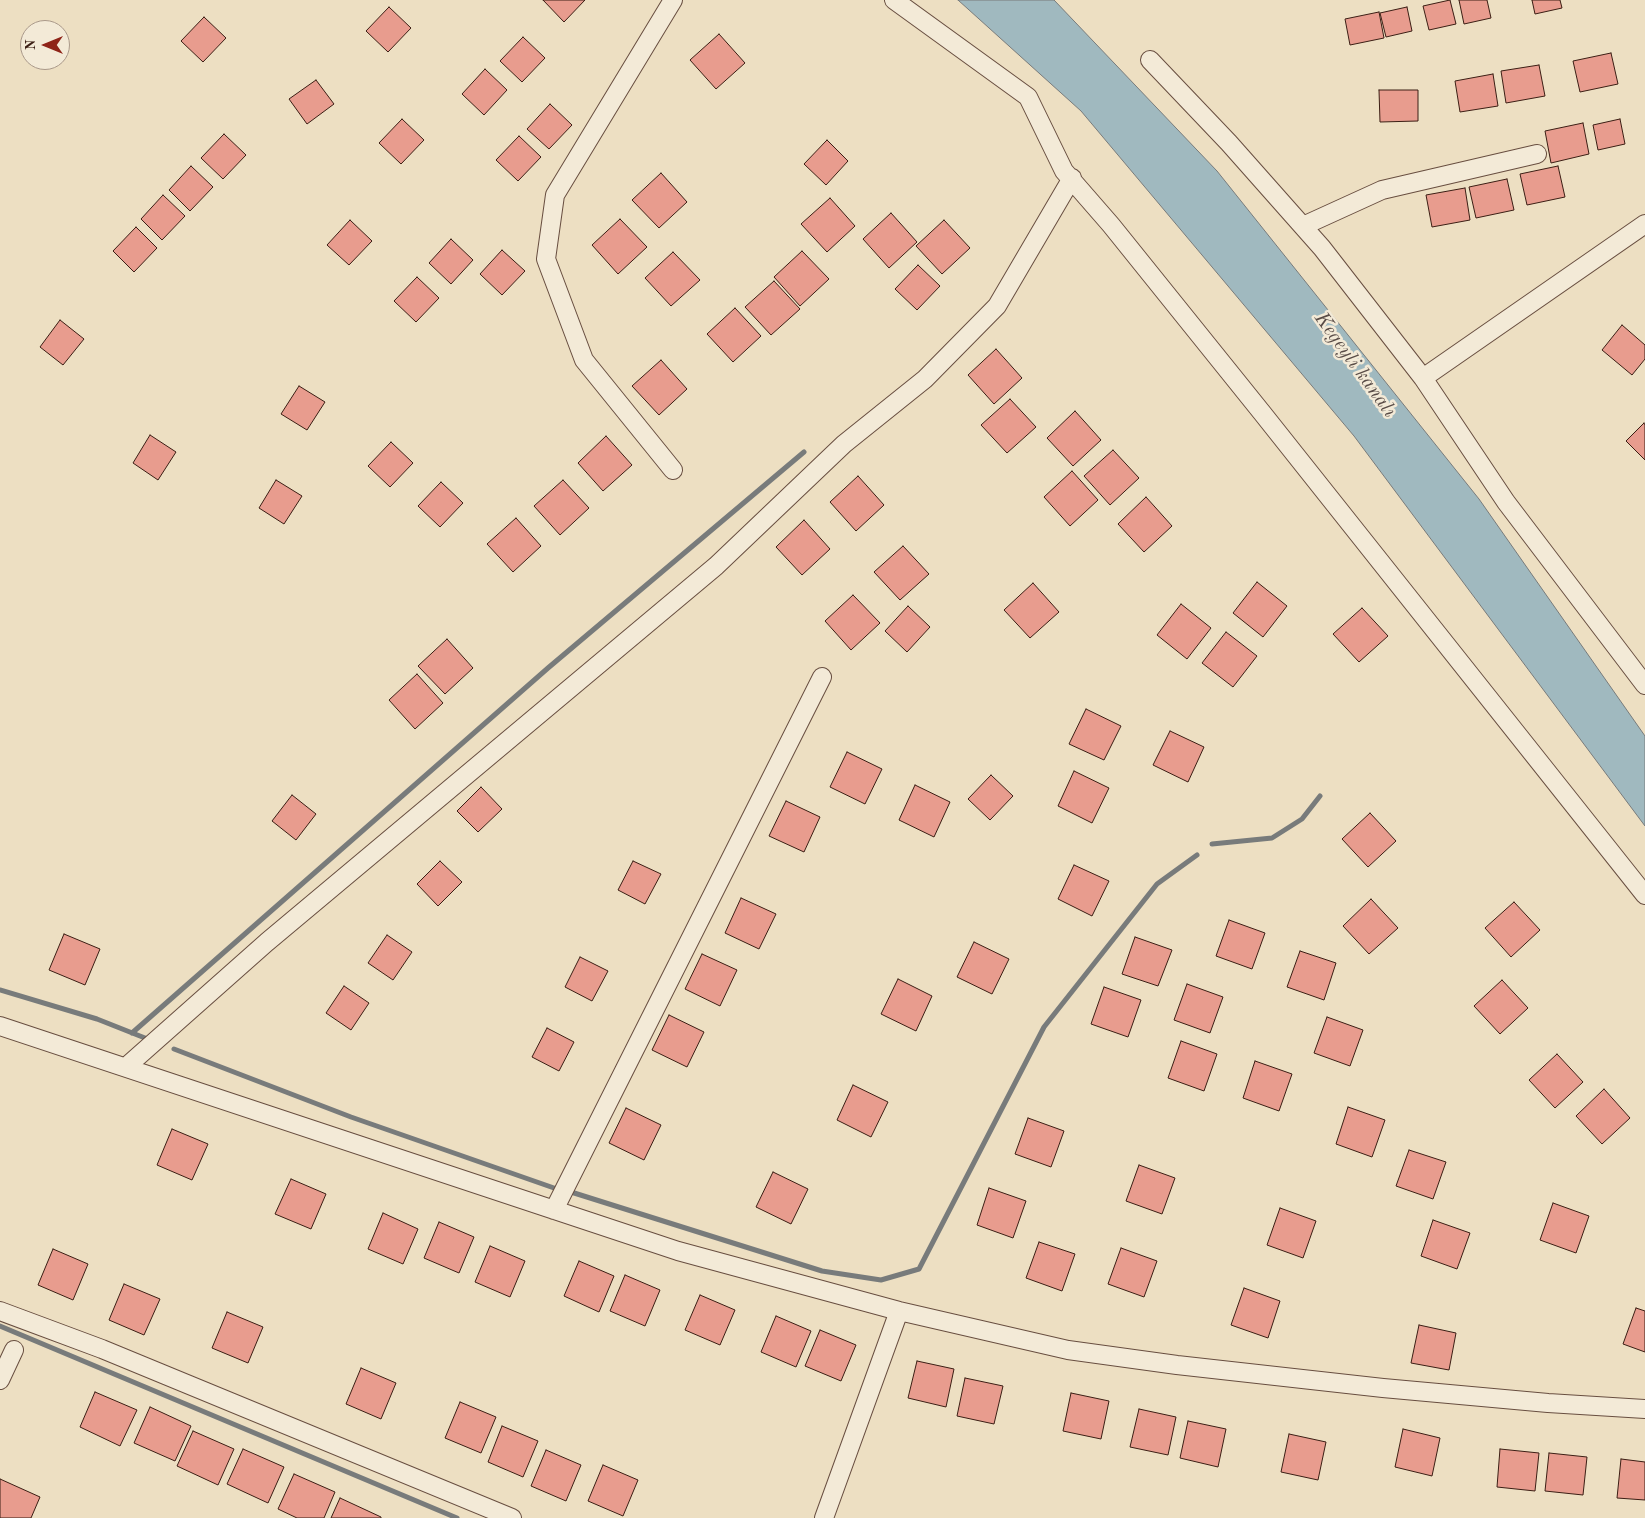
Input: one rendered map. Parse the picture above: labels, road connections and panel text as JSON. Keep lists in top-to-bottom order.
{
  "water": ["Kegeyli kanalı"],
  "north": "left"
}
